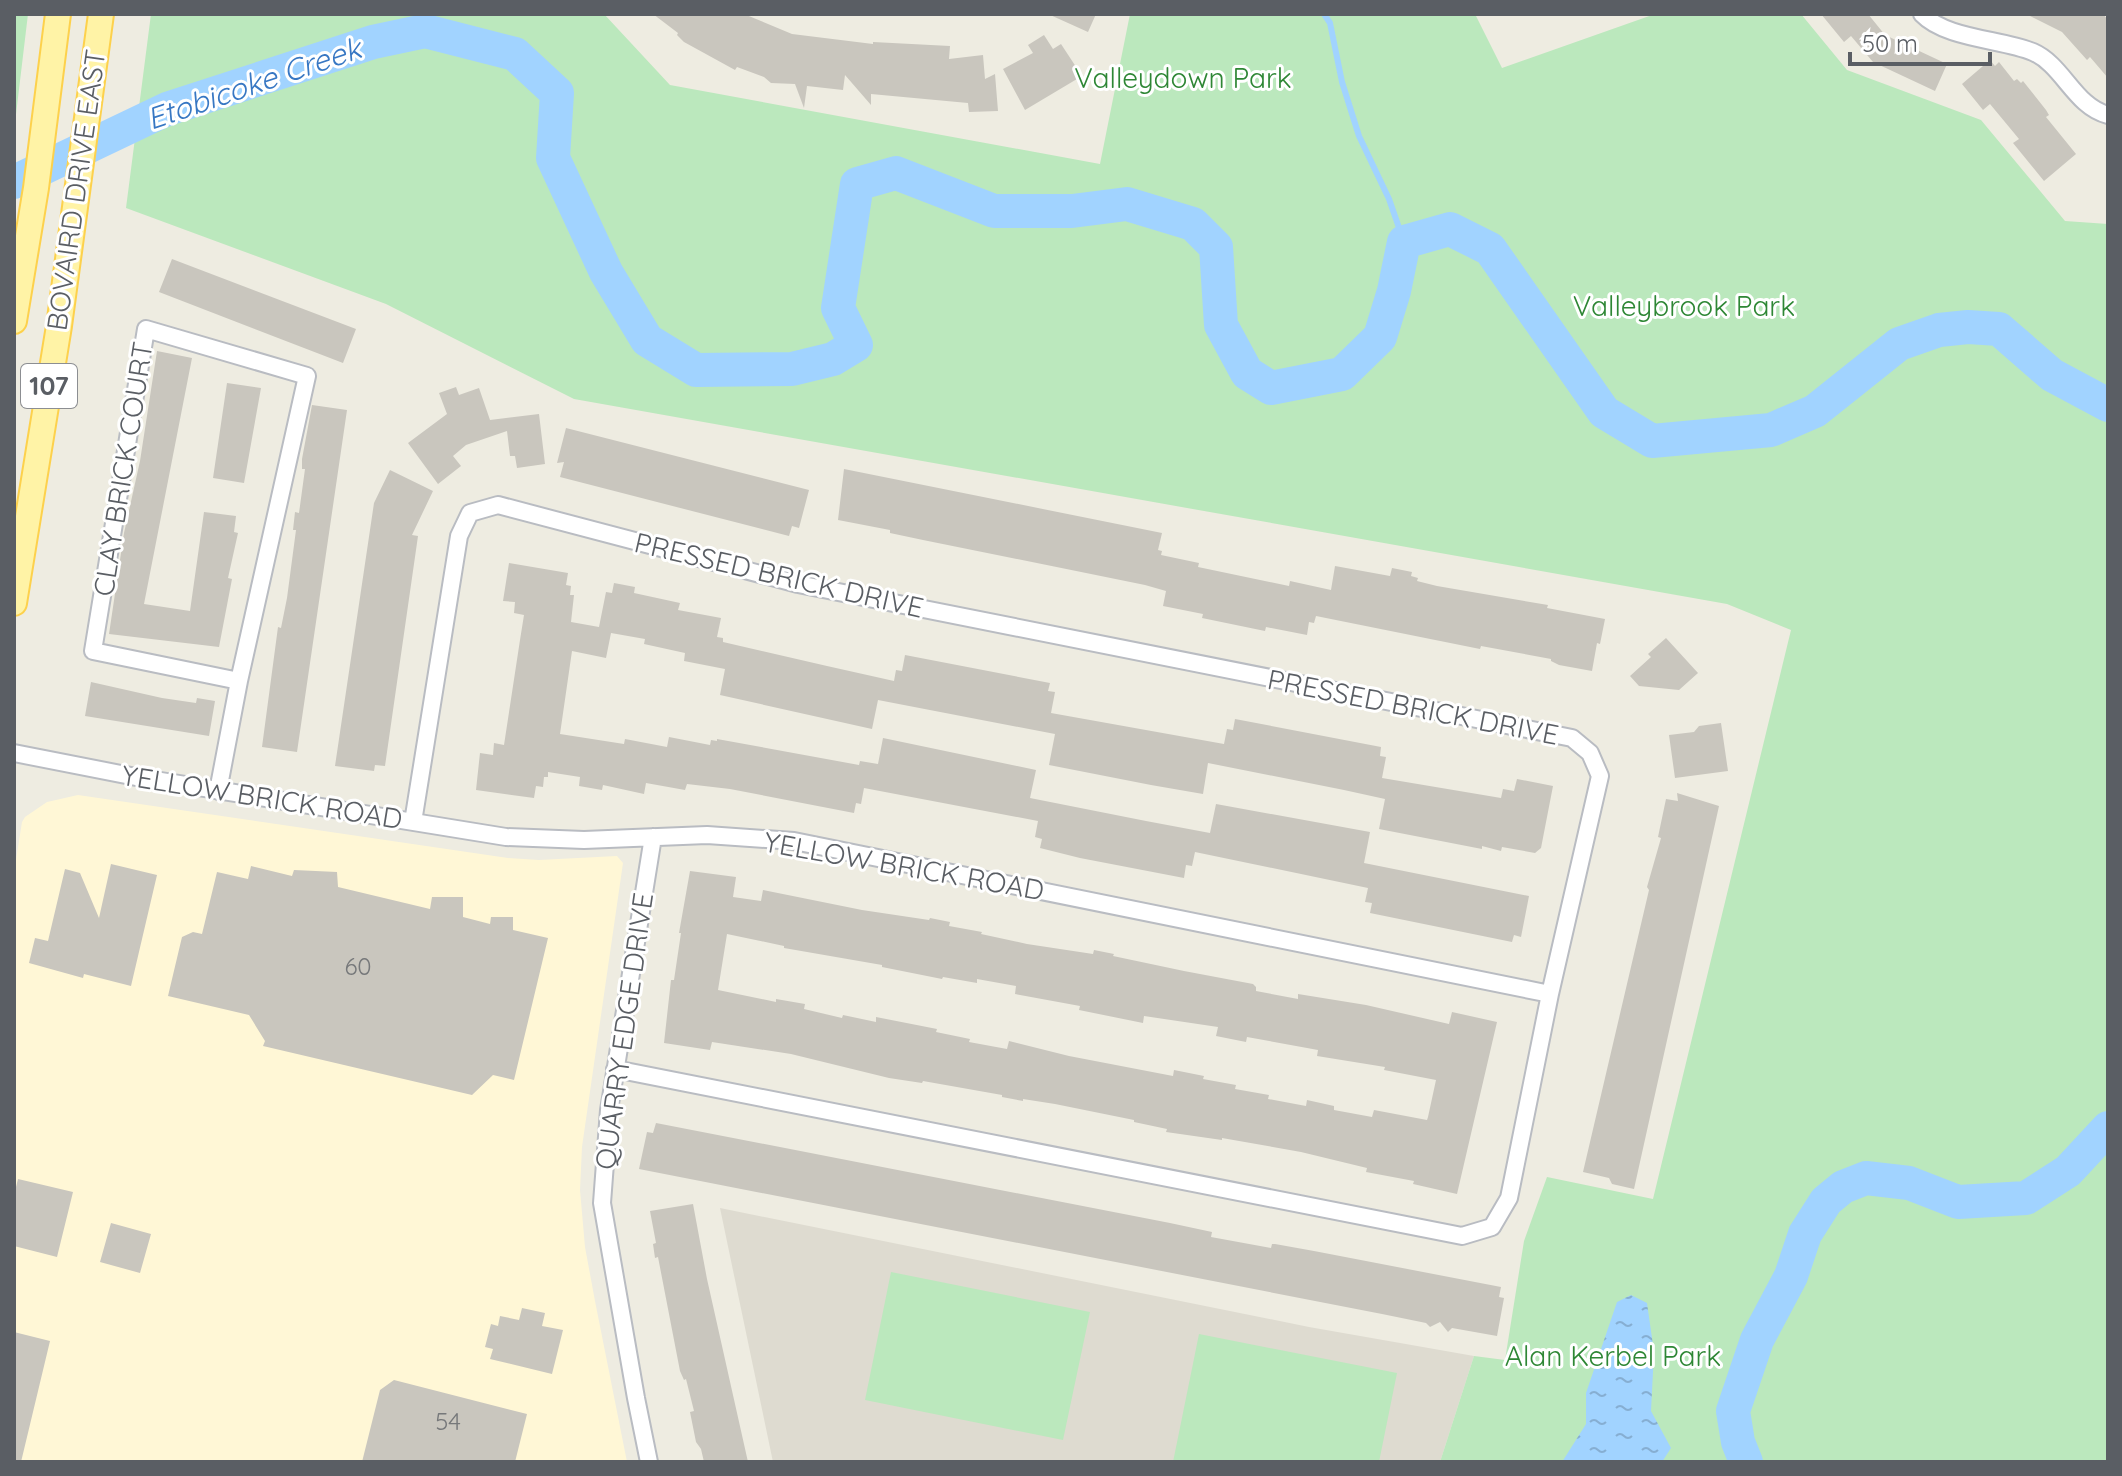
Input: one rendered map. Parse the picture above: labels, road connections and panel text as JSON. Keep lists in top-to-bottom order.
{
  "streets": {
    "main road": ["BOVAIRD DRIVE EAST", "107"],
    "street": [
      "CLAY BRICK COURT",
      "PRESSED BRICK DRIVE",
      "YELLOW BRICK ROAD",
      "QUARRY EDGE DRIVE"
    ]
  },
  "crossings": [
    ["CLAY BRICK COURT", "YELLOW BRICK ROAD"],
    ["PRESSED BRICK DRIVE", "YELLOW BRICK ROAD"],
    ["PRESSED BRICK DRIVE", "QUARRY EDGE DRIVE"],
    ["YELLOW BRICK ROAD", "QUARRY EDGE DRIVE"]
  ],
  "water": ["Etobicoke Creek"],
  "parks": ["Valleydown Park", "Valleybrook Park", "Alan Kerbel Park"],
  "house_numbers": ["60", "54"],
  "scale_bar": "50 m"
}
